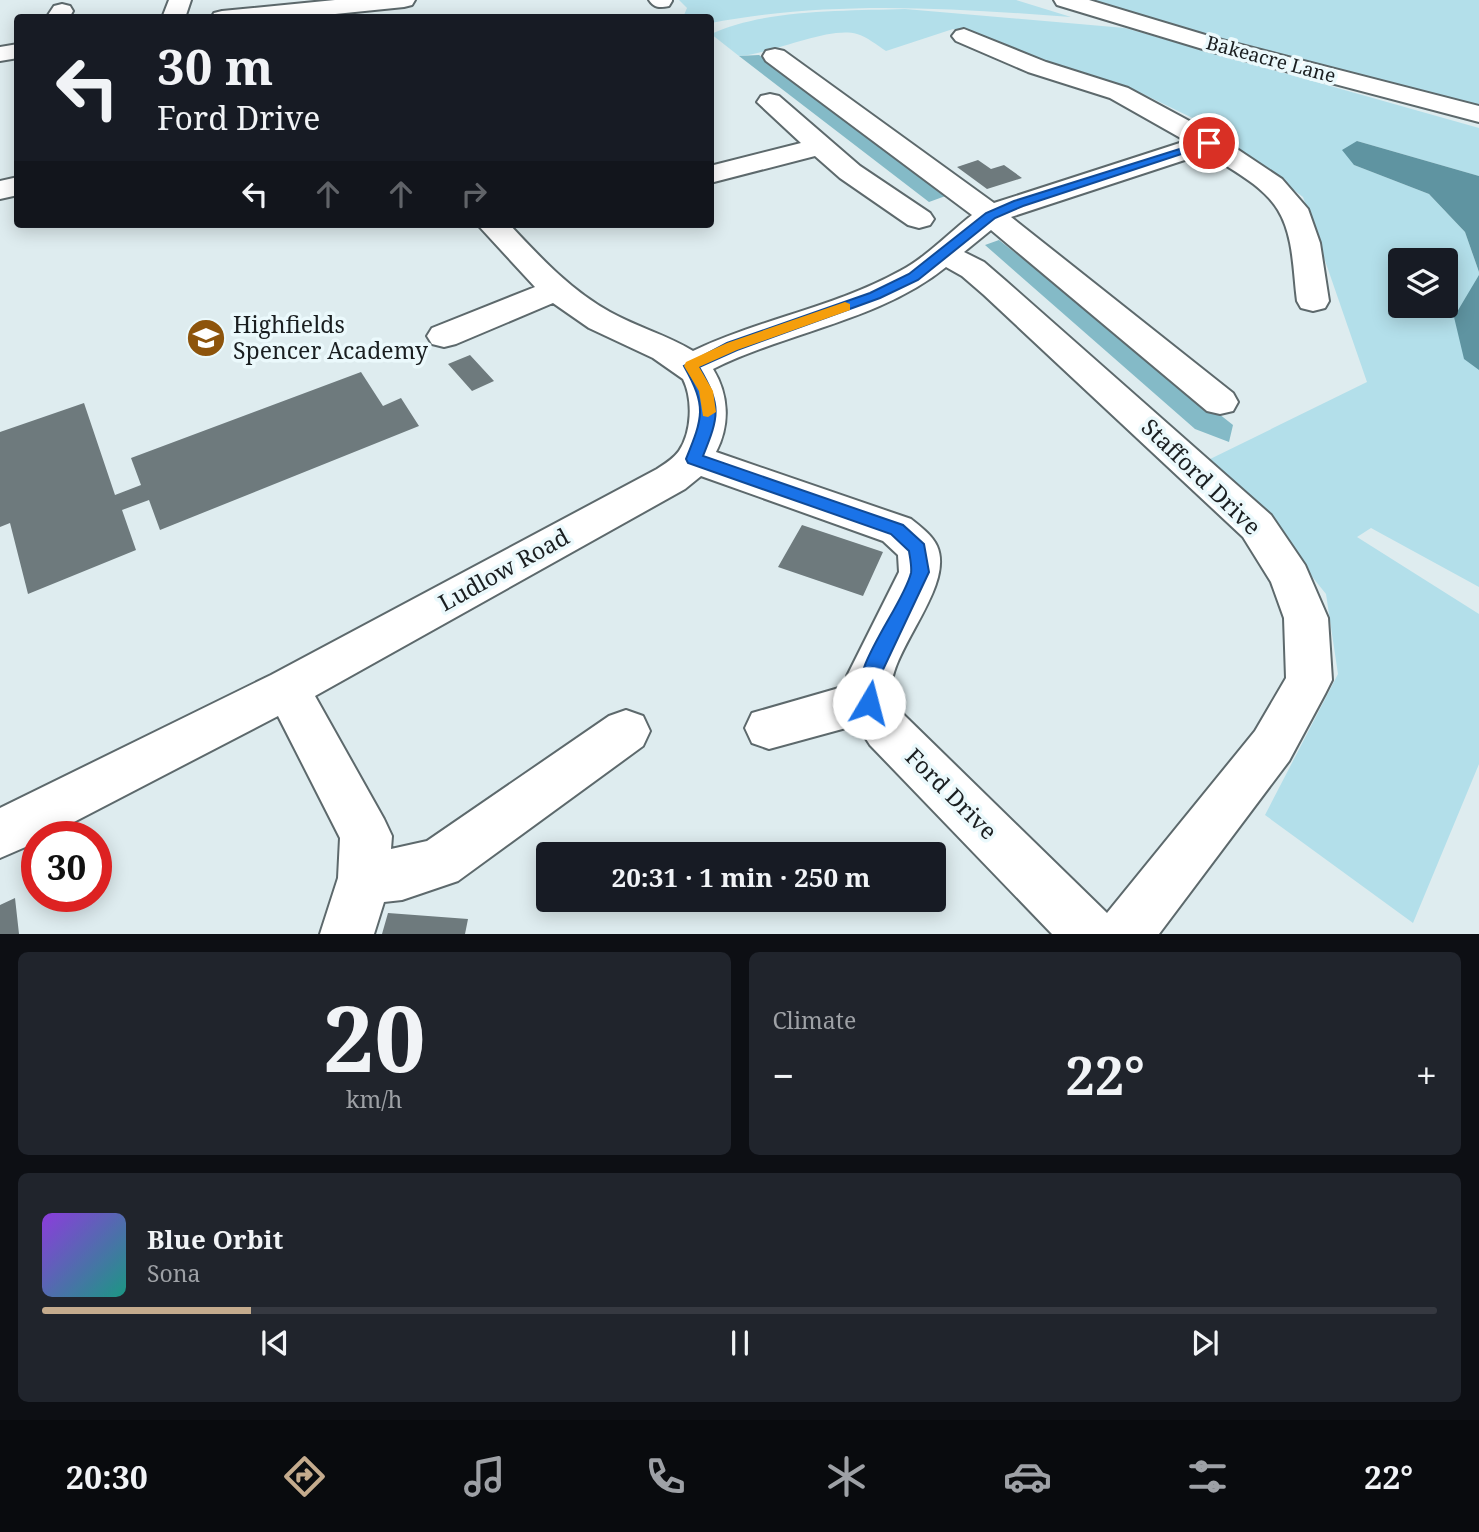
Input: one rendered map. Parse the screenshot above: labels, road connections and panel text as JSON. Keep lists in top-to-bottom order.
{
  "streets": {
    "street": [
      "Bakeacre Lane",
      "Stafford Drive",
      "Ludlow Road",
      "Ford Drive"
    ]
  },
  "places": {
    "school or university": ["Highfields Spencer Academy"]
  },
  "page": {
    "turn": ["30 m", "Ford Drive"],
    "limit": "30",
    "trip": "20:31 · 1 min · 250 m",
    "tile": [
      ["20", "km/h"],
      "Climate"
    ],
    "heat": ["−", "22°", "+"],
    "song": ["Blue Orbit", "Sona"],
    "tabs": ["20:30", "22°"]
  }
}
